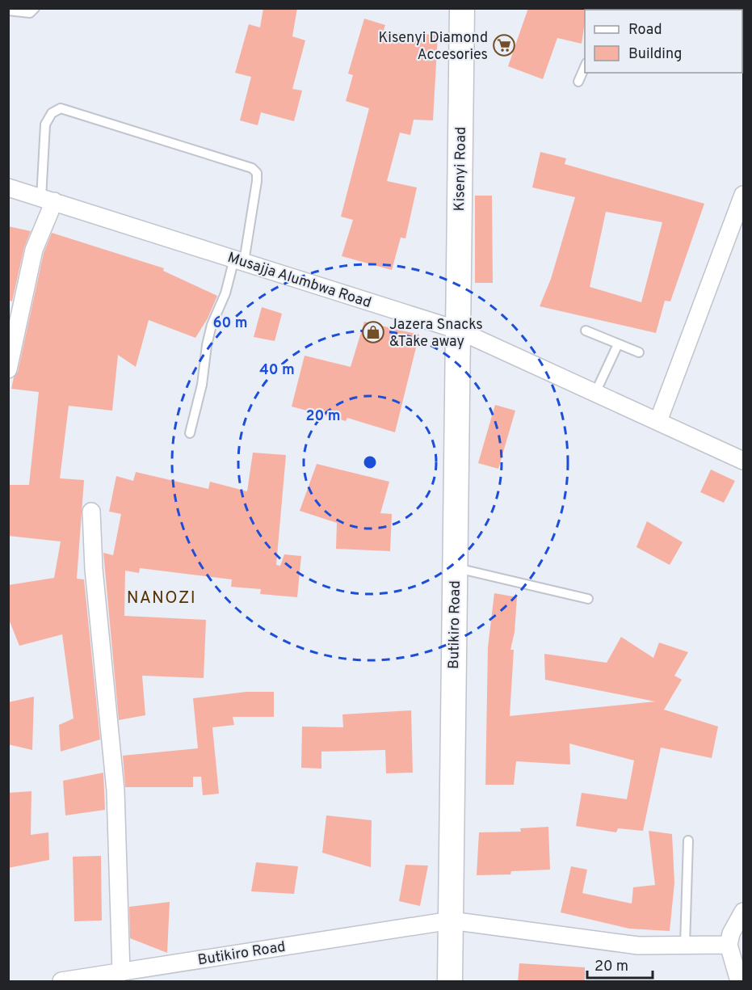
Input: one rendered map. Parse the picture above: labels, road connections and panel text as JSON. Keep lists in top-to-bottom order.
{
  "streets": {
    "main road": ["Kisenyi Road", "Butikiro Road"],
    "street": ["Musajja Alumbwa Road"]
  },
  "crossings": [
    ["Kisenyi Road", "Musajja Alumbwa Road"],
    ["Kisenyi Road", "Butikiro Road"],
    ["Musajja Alumbwa Road", "Butikiro Road"]
  ],
  "districts": ["NANOZI"],
  "places": {
    "supermarket": ["Kisenyi Diamond Accesories"],
    "shop": ["Jazera Snacks &Take away"]
  },
  "legend": ["Road", "Building"],
  "scale_bar": "20 m",
  "rings": ["60 m", "40 m", "20 m"]
}
